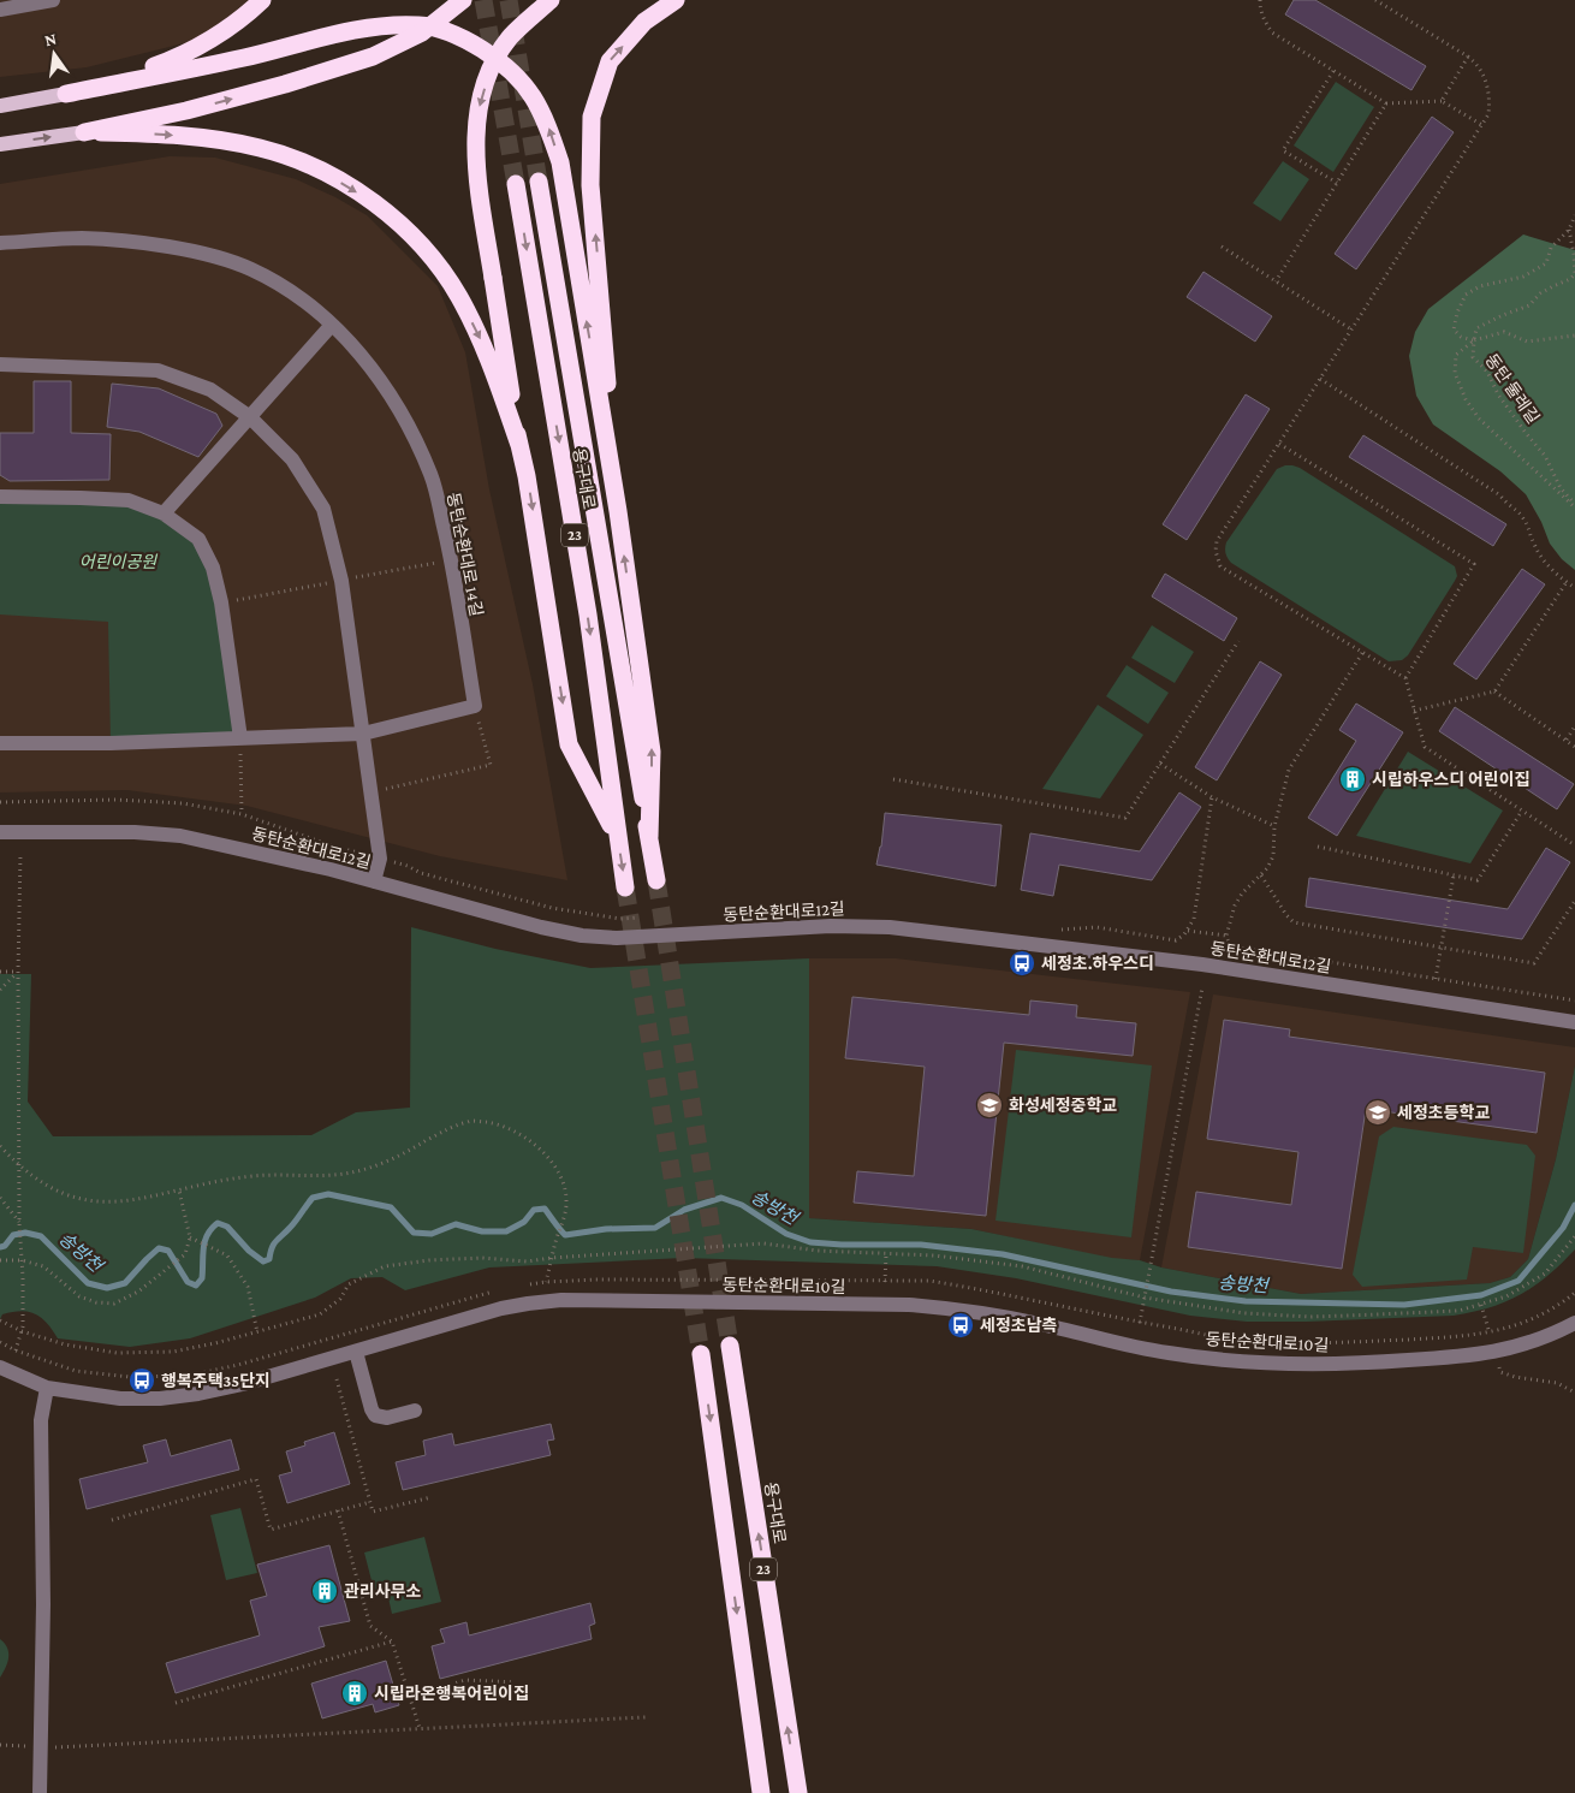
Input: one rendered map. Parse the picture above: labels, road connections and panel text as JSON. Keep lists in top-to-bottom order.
{
  "streets": {
    "highway": ["용구대로", "23"],
    "street": ["동탄순환대로 14길", "동탄순환대로12길", "동탄순환대로10길"],
    "path": ["동탄 둘레길"]
  },
  "water": ["송방천"],
  "parks": ["어린이공원"],
  "places": {
    "building": ["시립하우스디 어린이집", "관리사무소", "시립라온행복어린이집"],
    "bus stop": ["세정초.하우스디", "세정초남측", "행복주택35단지"],
    "school or university": ["화성세정중학교", "세정초등학교"]
  },
  "north": "top"
}
